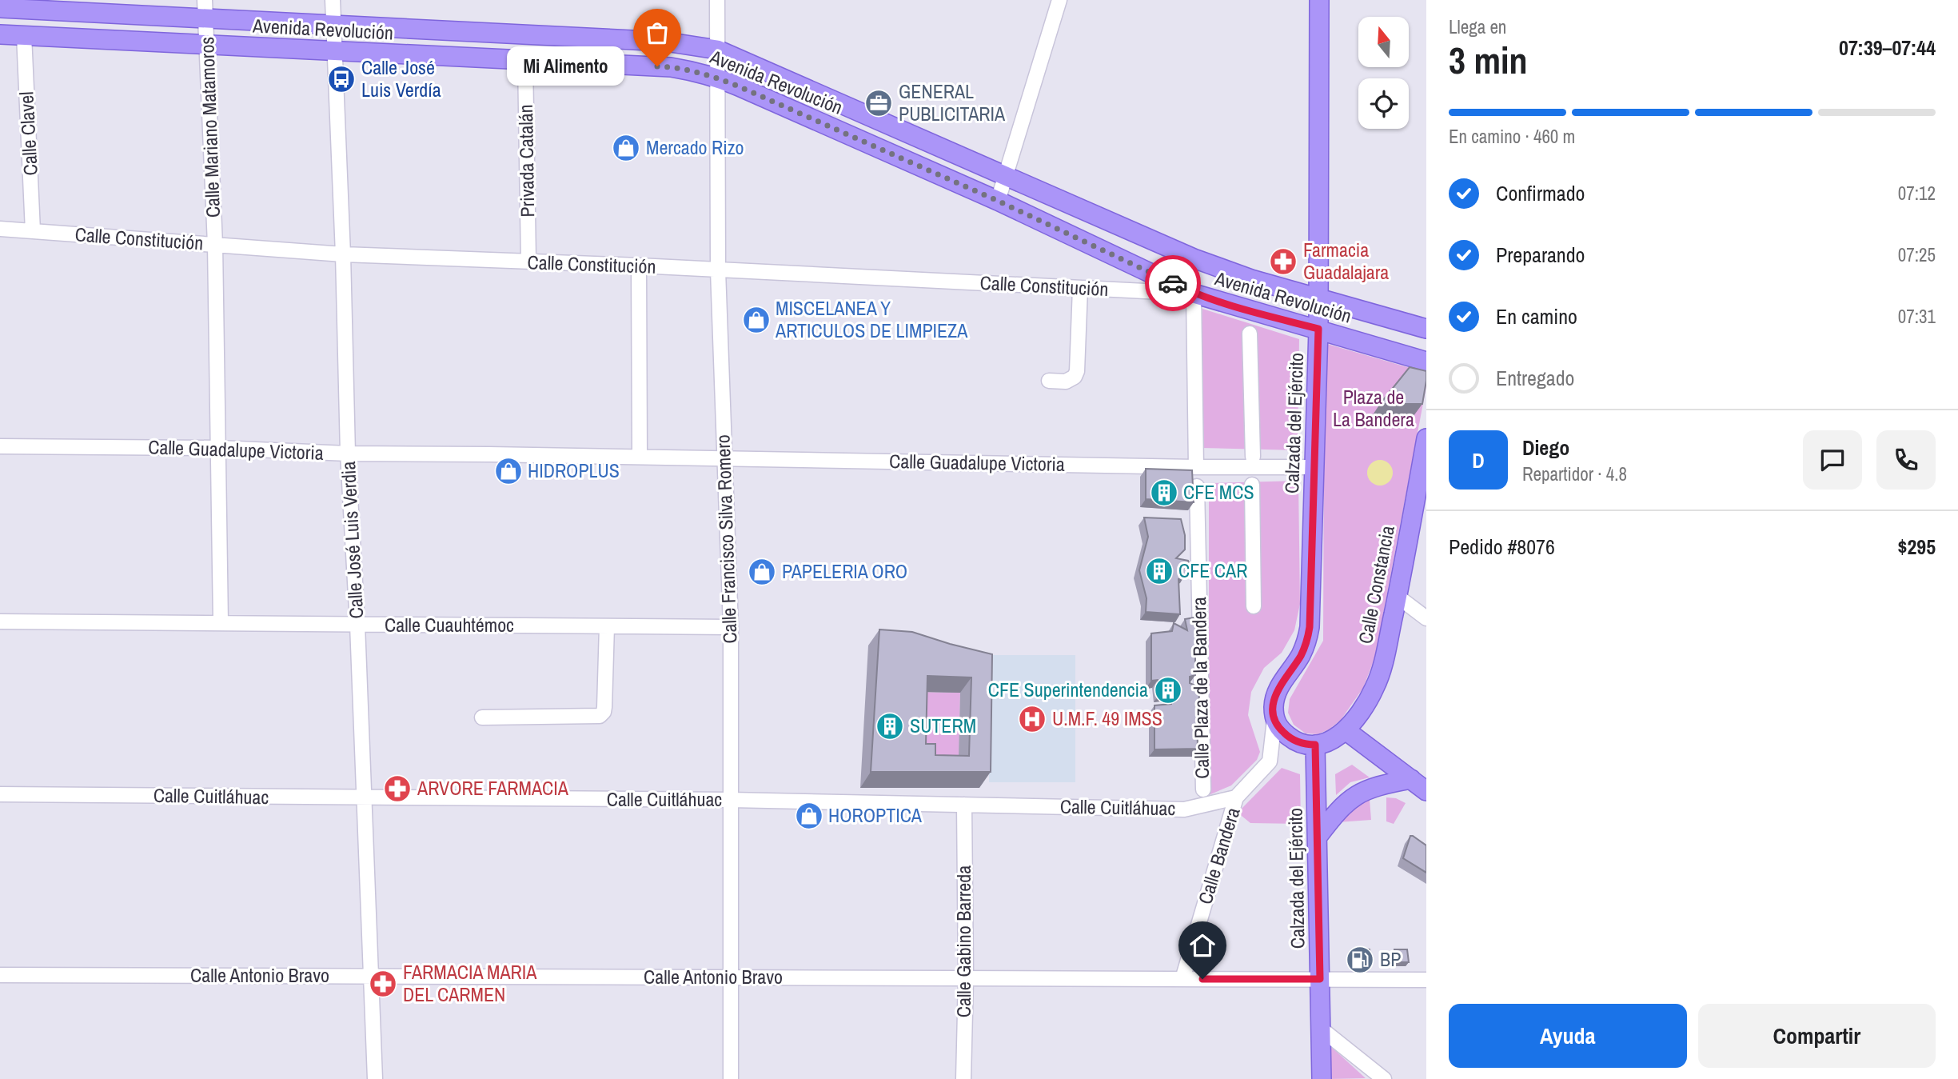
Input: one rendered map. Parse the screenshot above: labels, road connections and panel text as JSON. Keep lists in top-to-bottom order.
{
  "streets": {
    "main road": ["Avenida Revolución", "Calzada del Ejército", "Calle Constancia"],
    "street": [
      "Calle Mariano Matamoros",
      "Calle Clavel",
      "Privada Catalán",
      "Calle Constitución",
      "Calle Guadalupe Victoria",
      "Calle Francisco Silva Romero",
      "Calle José Luis Verdia",
      "Calle Cuauhtémoc",
      "Calle Plaza de la Bandera",
      "Calle Cuitláhuac",
      "Calle Bandera",
      "Calle Gabino Barreda",
      "Calle Antonio Bravo"
    ]
  },
  "crossings": [
    ["Avenida Revolución", "Calle Mariano Matamoros"],
    ["Avenida Revolución", "Calle Clavel"],
    ["Avenida Revolución", "Privada Catalán"],
    ["Avenida Revolución", "Calle Constitución"],
    ["Avenida Revolución", "Calzada del Ejército"],
    ["Avenida Revolución", "Calle Francisco Silva Romero"],
    ["Avenida Revolución", "Calle José Luis Verdia"],
    ["Calle Mariano Matamoros", "Calle Constitución"],
    ["Calle Mariano Matamoros", "Calle Guadalupe Victoria"],
    ["Calle Mariano Matamoros", "Calle Cuauhtémoc"],
    ["Calle Clavel", "Calle Constitución"],
    ["Privada Catalán", "Calle Constitución"],
    ["Calle Constitución", "Calle Francisco Silva Romero"],
    ["Calle Constitución", "Calle José Luis Verdia"],
    ["Calzada del Ejército", "Calle Guadalupe Victoria"],
    ["Calzada del Ejército", "Calle Antonio Bravo"],
    ["Calle Guadalupe Victoria", "Calle Francisco Silva Romero"],
    ["Calle Guadalupe Victoria", "Calle José Luis Verdia"],
    ["Calle Francisco Silva Romero", "Calle Cuauhtémoc"],
    ["Calle Francisco Silva Romero", "Calle Cuitláhuac"],
    ["Calle Francisco Silva Romero", "Calle Antonio Bravo"],
    ["Calle José Luis Verdia", "Calle Cuauhtémoc"],
    ["Calle José Luis Verdia", "Calle Cuitláhuac"],
    ["Calle José Luis Verdia", "Calle Antonio Bravo"],
    ["Calle Cuitláhuac", "Calle Bandera"],
    ["Calle Cuitláhuac", "Calle Gabino Barreda"],
    ["Calle Bandera", "Calle Antonio Bravo"],
    ["Calle Gabino Barreda", "Calle Antonio Bravo"]
  ],
  "parks": ["Plaza de La Bandera"],
  "places": {
    "other": ["Mi Alimento"],
    "bus stop": ["Calle José Luis Verdía"],
    "office": ["GENERAL PUBLICITARIA"],
    "shop": [
      "Mercado Rizo",
      "MISCELANEA Y ARTICULOS DE LIMPIEZA",
      "HIDROPLUS",
      "PAPELERIA ORO",
      "HOROPTICA"
    ],
    "pharmacy": ["Farmacia Guadalajara", "ARVORE FARMACIA", "FARMACIA MARIA DEL CARMEN"],
    "building": [
      "CFE MCS",
      "CFE CAR",
      "CFE Superintendencia",
      "SUTERM"
    ],
    "hospital": ["U.M.F. 49 IMSS"],
    "fuel station": ["BP"]
  },
  "north": "top",
  "page": {
    "heading": ["3 min", "Llega en", "07:39–07:44"],
    "panel": [
      "Diego",
      "Repartidor · 4.8",
      "Pedido #8076",
      "$295"
    ],
    "bubble": "Mi Alimento",
    "bar": "En camino · 460 m",
    "list": [
      ["Confirmado", "07:12"],
      ["Preparando", "07:25"],
      ["En camino", "07:31"],
      "Entregado"
    ],
    "round": "D",
    "buttons": ["Ayuda", "Compartir"]
  }
}
